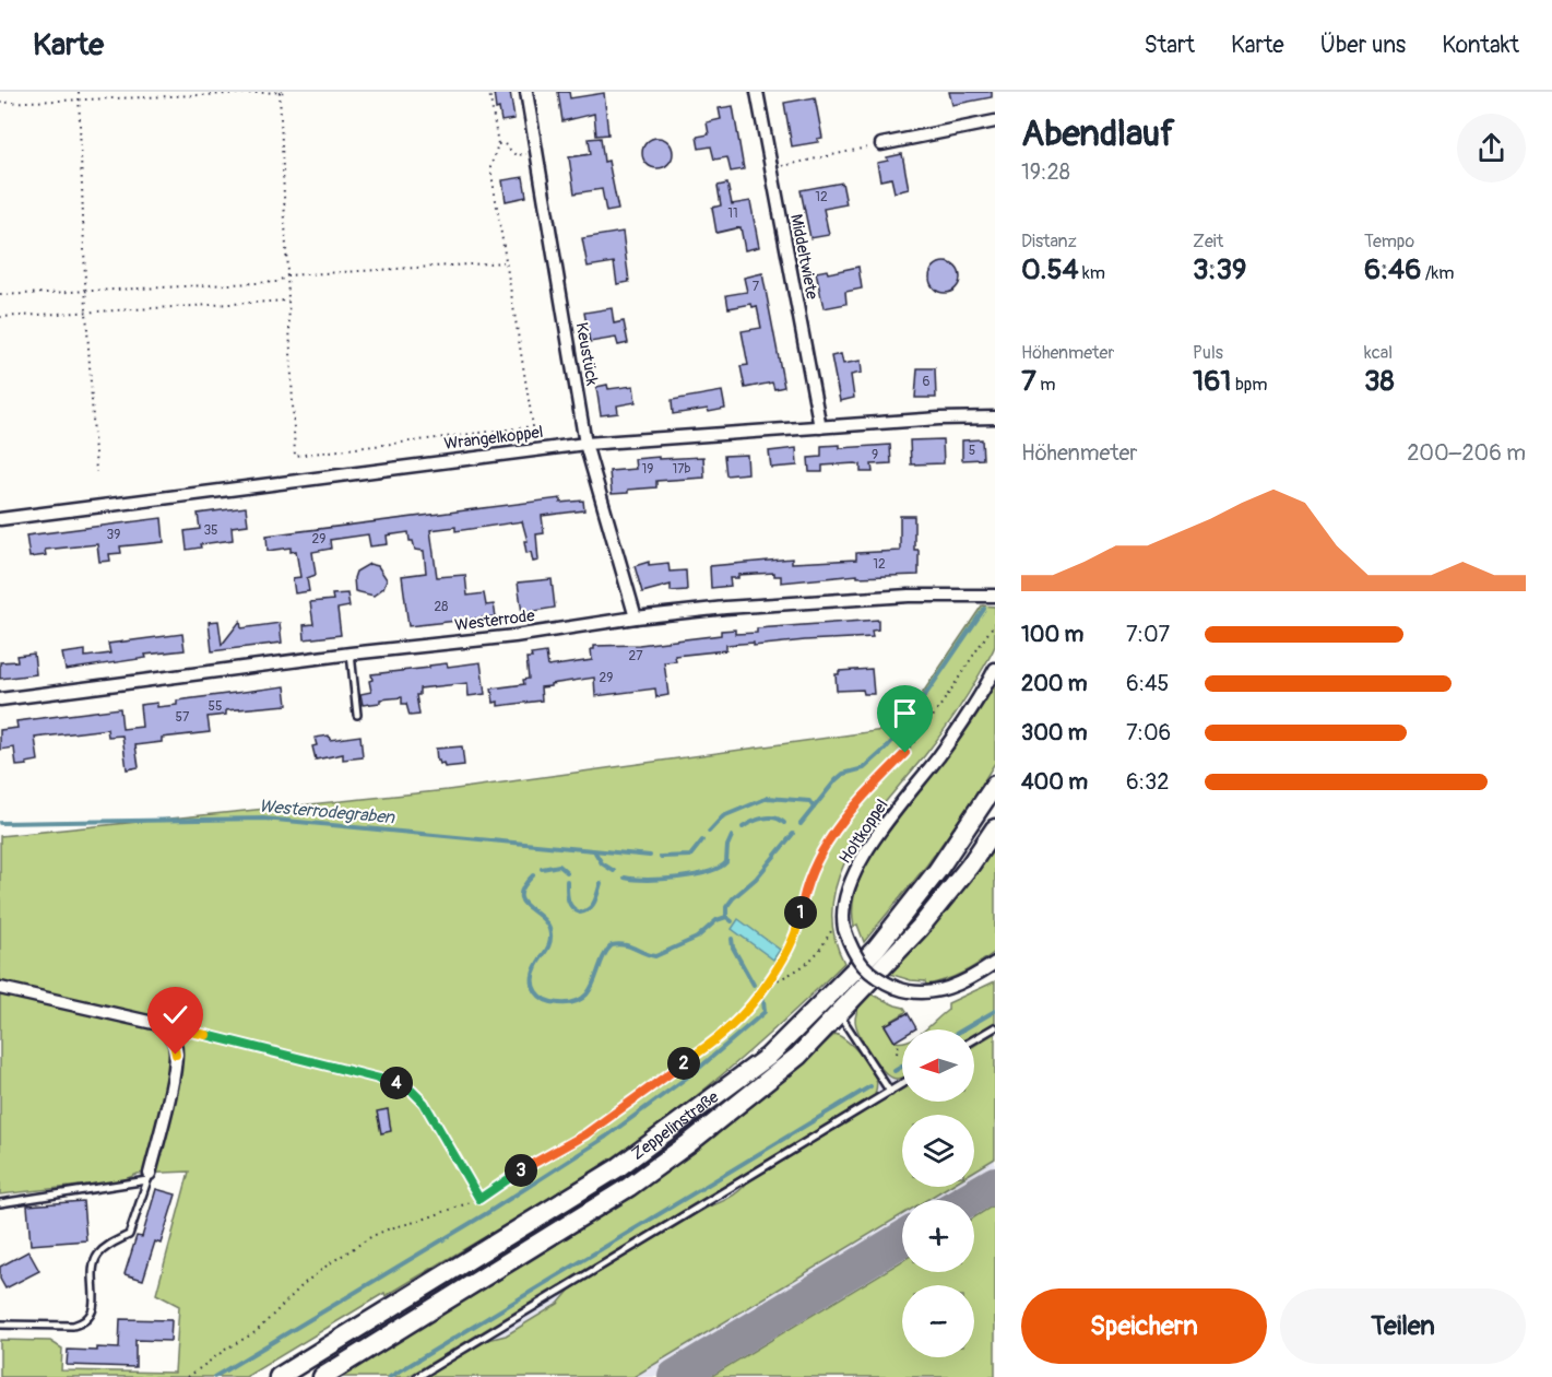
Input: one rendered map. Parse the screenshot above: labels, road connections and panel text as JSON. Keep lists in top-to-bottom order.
{
  "streets": {
    "highway": ["Zeppelinstraße"],
    "street": [
      "Middeltwiete",
      "Keustück",
      "Wrangelkoppel",
      "Westerrode",
      "Holtkoppel"
    ]
  },
  "crossings": [
    ["Middeltwiete", "Wrangelkoppel"],
    ["Keustück", "Wrangelkoppel"],
    ["Keustück", "Westerrode"]
  ],
  "water": ["Westerrodegraben"],
  "house_numbers": [
    "12",
    "11",
    "7",
    "6",
    "5",
    "9",
    "19",
    "17b",
    "35",
    "39",
    "29",
    "12",
    "28",
    "27",
    "29",
    "55",
    "57"
  ],
  "north": "left",
  "page": {
    "header": "Karte",
    "nav": [
      "Start",
      "Karte",
      "Über uns",
      "Kontakt"
    ],
    "heading": ["Abendlauf", "19:28"],
    "stats": [
      ["Distanz", "0.54 km"],
      ["Zeit", "3:39"],
      ["Tempo", "6:46 /km"],
      ["Höhenmeter", "7 m"],
      ["Puls", "161 bpm"],
      ["kcal", "38"]
    ],
    "chart": ["Höhenmeter", "200–206 m"],
    "list": [
      {
        "name": "100 m",
        "note": "7:07"
      },
      {
        "name": "200 m",
        "note": "6:45"
      },
      {
        "name": "300 m",
        "note": "7:06"
      },
      {
        "name": "400 m",
        "note": "6:32"
      }
    ],
    "pins": [
      "1",
      "2",
      "4",
      "3"
    ],
    "map_buttons": ["+", "−"],
    "buttons": ["Speichern", "Teilen"]
  }
}
